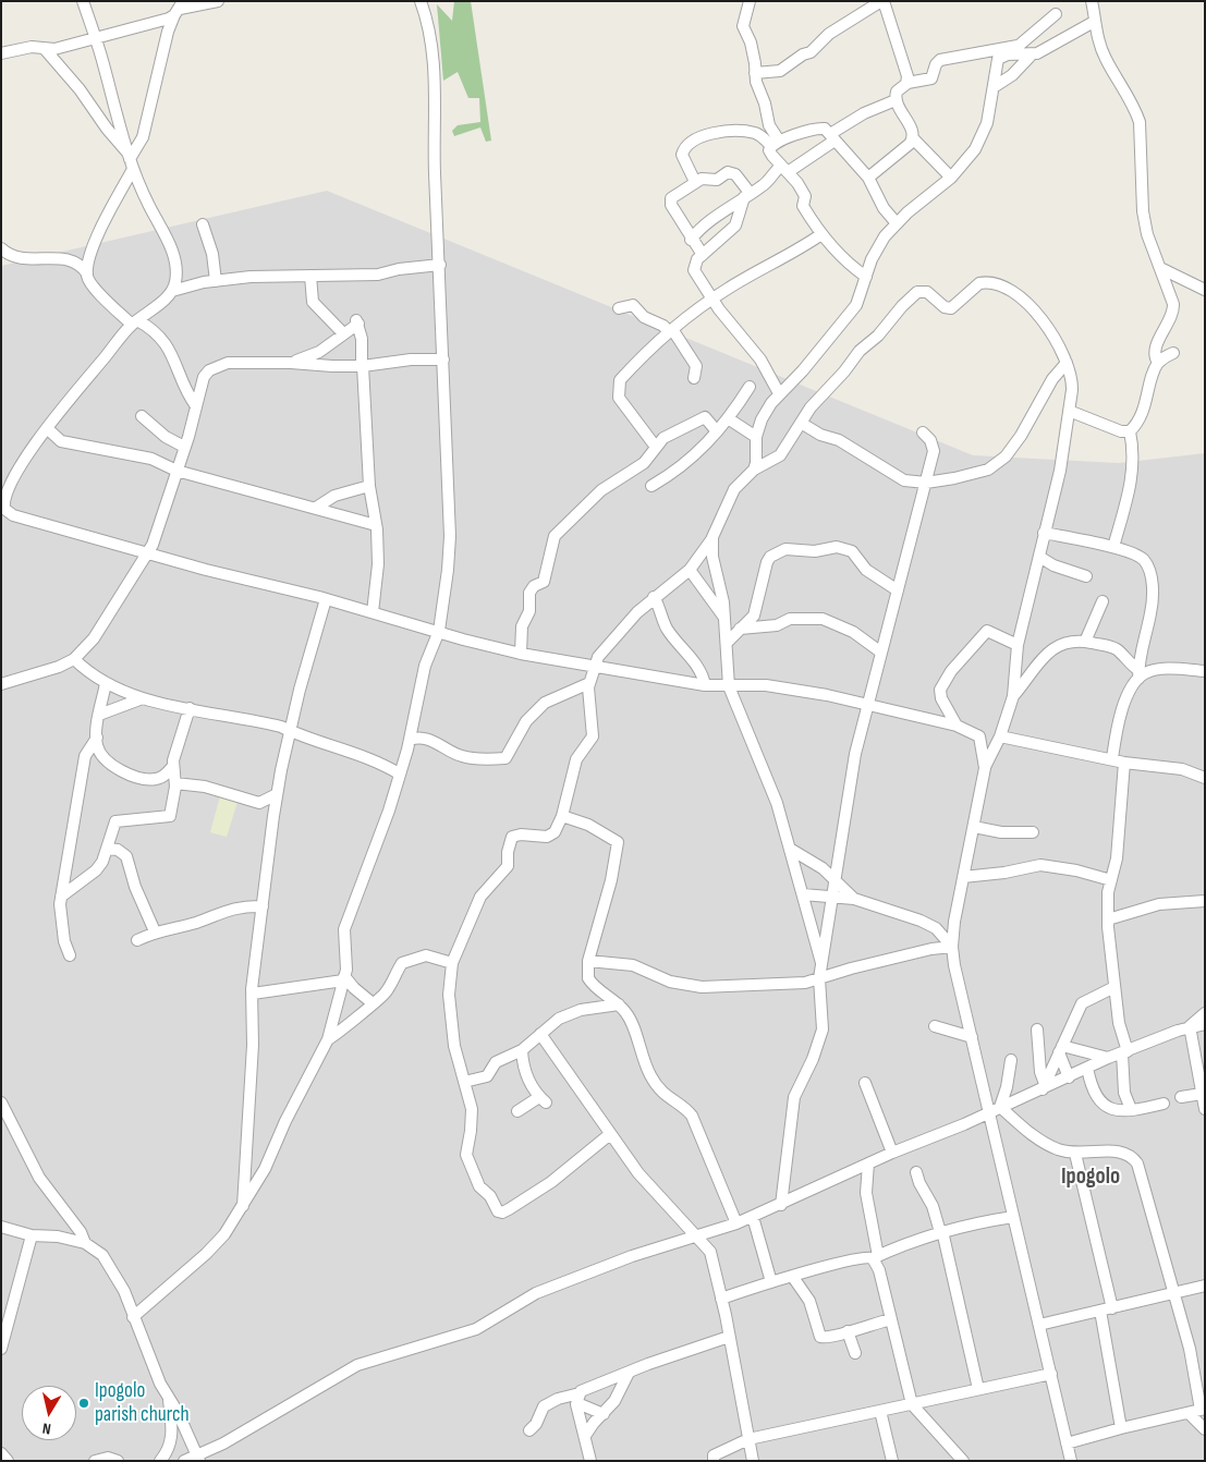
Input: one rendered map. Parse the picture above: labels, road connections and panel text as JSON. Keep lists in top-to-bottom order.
{
  "districts": ["Ipogolo"],
  "places": ["Ipogolo parish church"],
  "north": "bottom"
}
